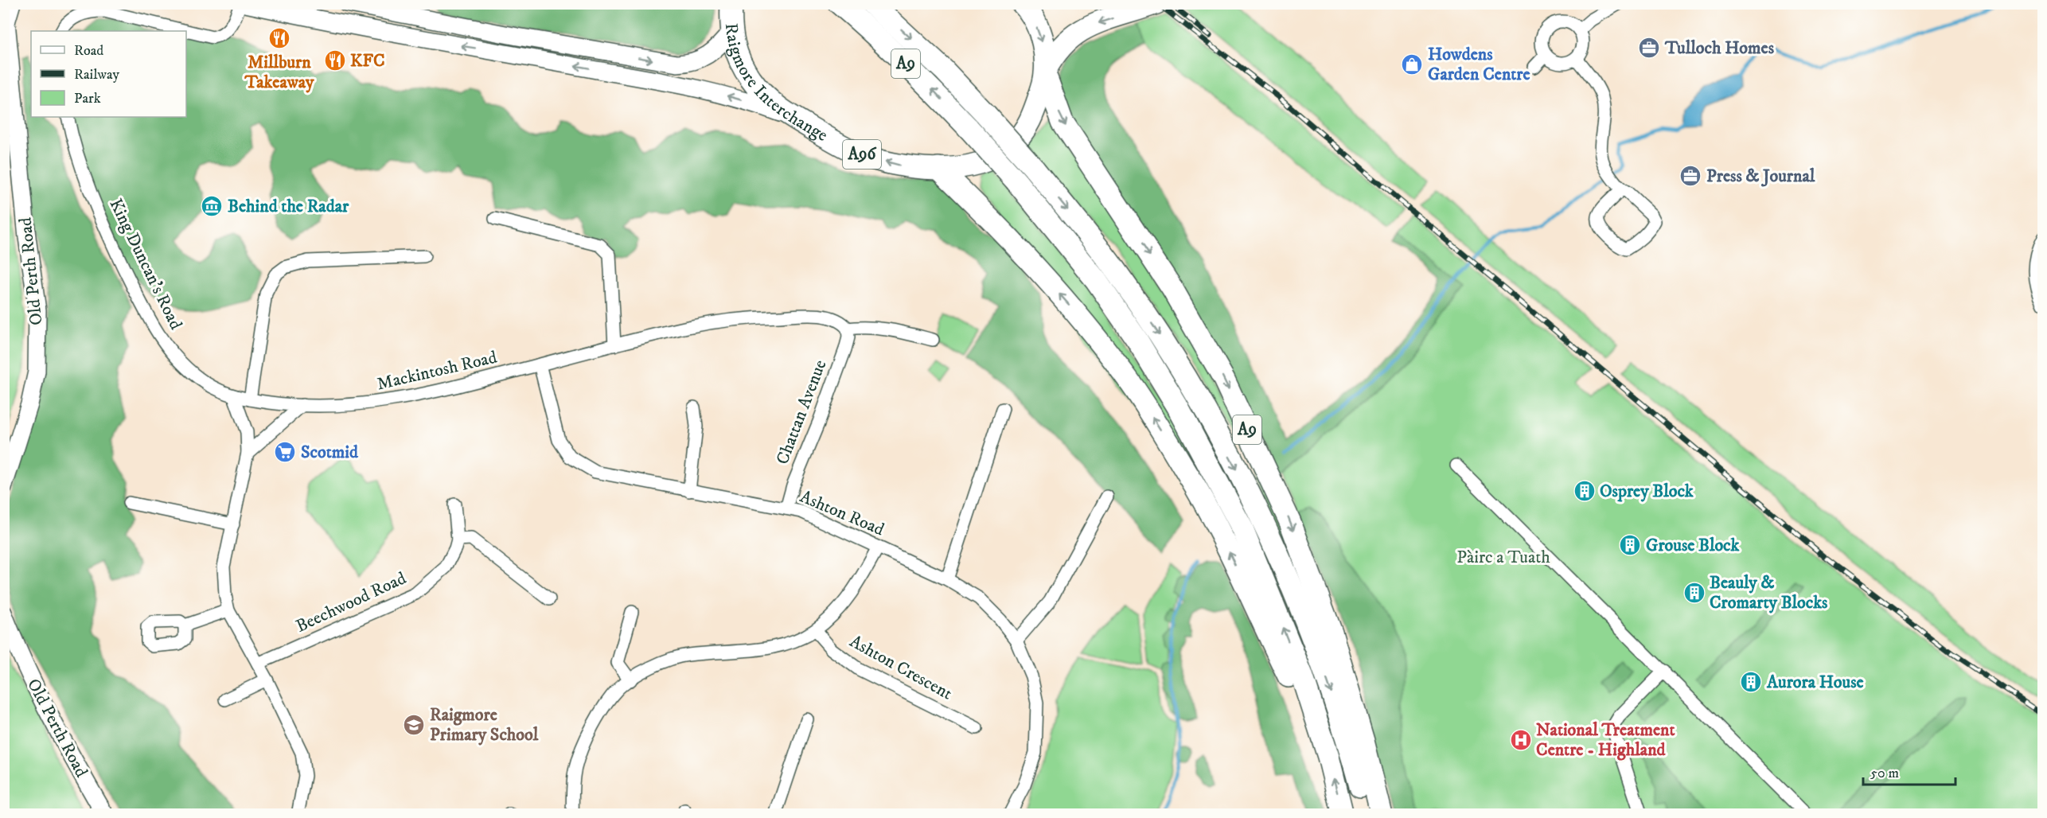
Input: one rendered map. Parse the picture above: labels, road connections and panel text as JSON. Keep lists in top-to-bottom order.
{
  "streets": {
    "highway": ["A9", "Raigmore Interchange", "A96"],
    "main road": ["Old Perth Road"],
    "street": [
      "King Duncan's Road",
      "Mackintosh Road",
      "Chattan Avenue",
      "Ashton Road",
      "Beechwood Road",
      "Ashton Crescent"
    ]
  },
  "crossings": [
    ["A9", "Raigmore Interchange"],
    ["A9", "A96"],
    ["Raigmore Interchange", "A96"],
    ["King Duncan's Road", "Mackintosh Road"],
    ["Mackintosh Road", "Chattan Avenue"],
    ["Mackintosh Road", "Ashton Road"],
    ["Chattan Avenue", "Ashton Road"]
  ],
  "parks": ["Pàirc a Tuath"],
  "places": {
    "restaurant": ["Millburn Takeaway", "KFC"],
    "office": ["Tulloch Homes", "Press & Journal"],
    "shop": ["Howdens Garden Centre"],
    "museum": ["Behind the Radar"],
    "supermarket": ["Scotmid"],
    "building": [
      "Osprey Block",
      "Grouse Block",
      "Beauly & Cromarty Blocks",
      "Aurora House"
    ],
    "school or university": ["Raigmore Primary School"],
    "hospital": ["National Treatment Centre - Highland"]
  },
  "legend": ["Road", "Railway", "Park"],
  "scale_bar": "50 m"
}
